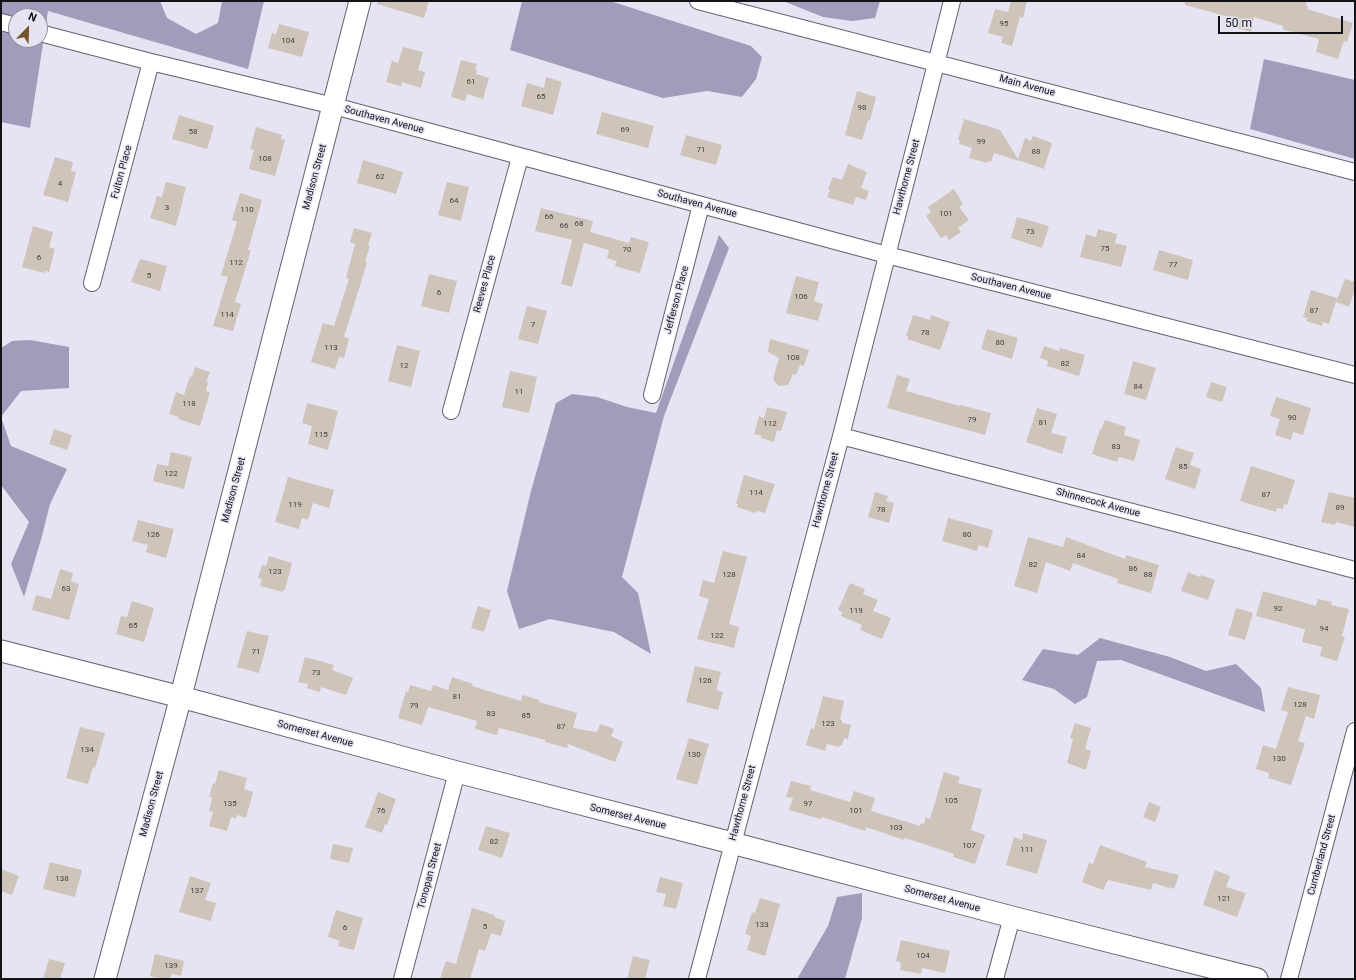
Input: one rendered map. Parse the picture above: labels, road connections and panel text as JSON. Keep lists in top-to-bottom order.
{
  "streets": {
    "street": [
      "Main Avenue",
      "Southaven Avenue",
      "Fulton Place",
      "Madison Street",
      "Hawthorne Street",
      "Reeves Place",
      "Jefferson Place",
      "Shinnecock Avenue",
      "Somerset Avenue",
      "Cumberland Street",
      "Tonopan Street"
    ]
  },
  "crossings": [
    ["Main Avenue", "Hawthorne Street"],
    ["Southaven Avenue", "Fulton Place"],
    ["Southaven Avenue", "Madison Street"],
    ["Southaven Avenue", "Hawthorne Street"],
    ["Southaven Avenue", "Reeves Place"],
    ["Southaven Avenue", "Jefferson Place"],
    ["Madison Street", "Somerset Avenue"],
    ["Hawthorne Street", "Shinnecock Avenue"],
    ["Hawthorne Street", "Somerset Avenue"],
    ["Somerset Avenue", "Tonopan Street"]
  ],
  "house_numbers": [
    "95",
    "104",
    "61",
    "65",
    "98",
    "69",
    "58",
    "99",
    "71",
    "88",
    "108",
    "62",
    "4",
    "64",
    "3",
    "110",
    "101",
    "66",
    "68",
    "66",
    "73",
    "75",
    "70",
    "6",
    "112",
    "77",
    "5",
    "6",
    "106",
    "87",
    "114",
    "7",
    "78",
    "80",
    "113",
    "108",
    "82",
    "12",
    "84",
    "11",
    "118",
    "90",
    "79",
    "81",
    "112",
    "115",
    "83",
    "85",
    "122",
    "114",
    "87",
    "119",
    "89",
    "78",
    "126",
    "80",
    "84",
    "82",
    "86",
    "123",
    "128",
    "88",
    "63",
    "92",
    "119",
    "65",
    "94",
    "122",
    "71",
    "73",
    "126",
    "81",
    "128",
    "79",
    "83",
    "85",
    "123",
    "87",
    "134",
    "130",
    "130",
    "105",
    "135",
    "97",
    "76",
    "101",
    "103",
    "82",
    "107",
    "111",
    "138",
    "137",
    "121",
    "133",
    "5",
    "6",
    "104",
    "139"
  ],
  "scale_bar": "50 m",
  "north": "top right"
}
